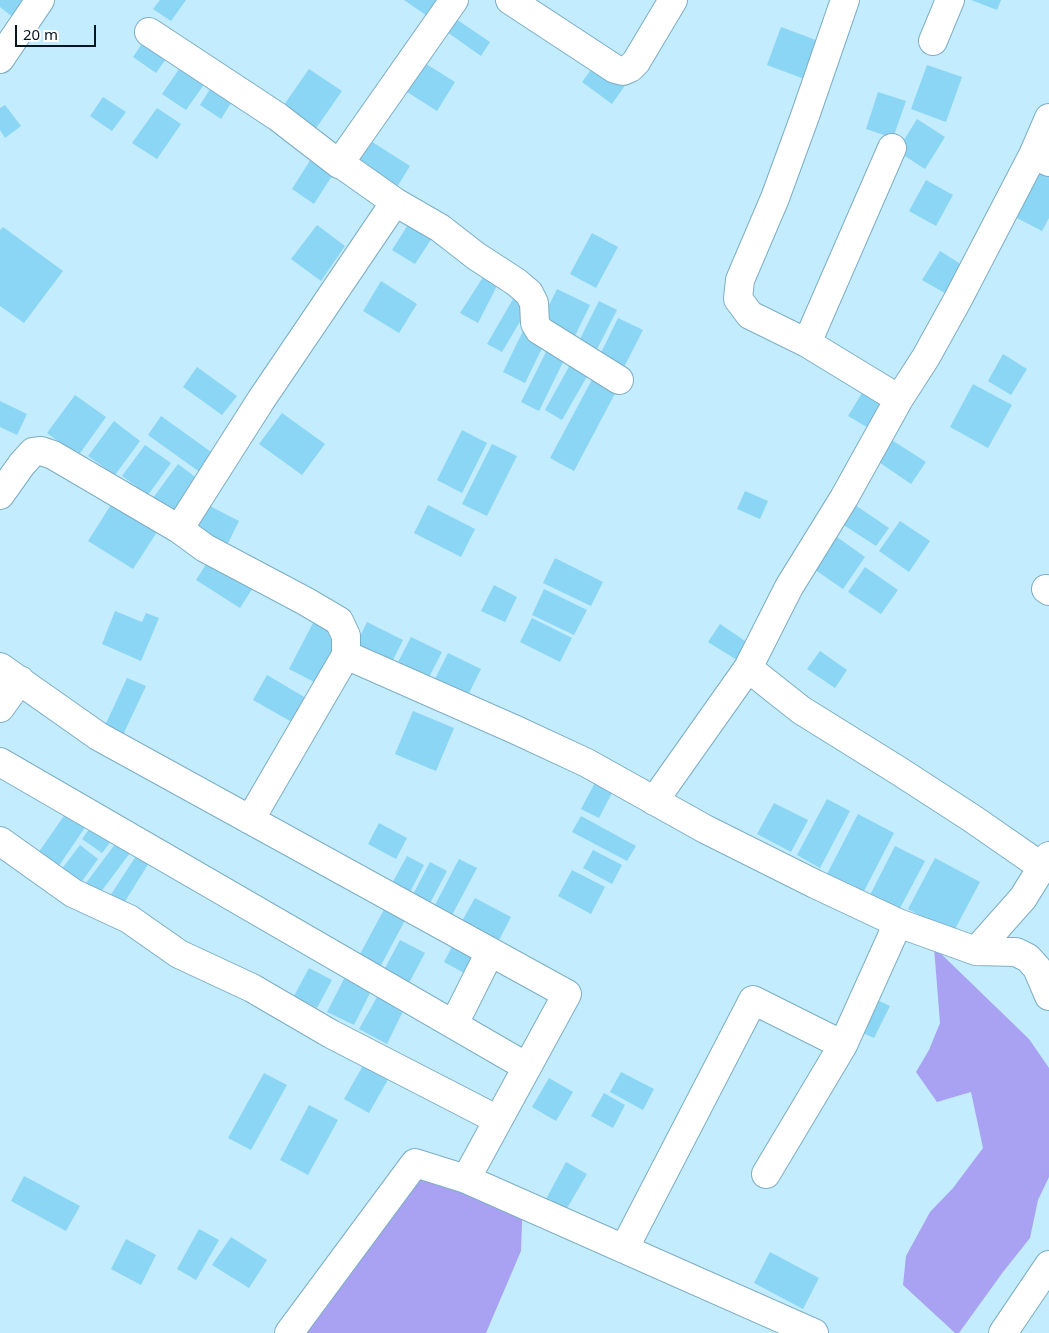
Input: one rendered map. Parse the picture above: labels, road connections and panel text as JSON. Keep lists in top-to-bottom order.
{
  "scale_bar": "20 m"
}
